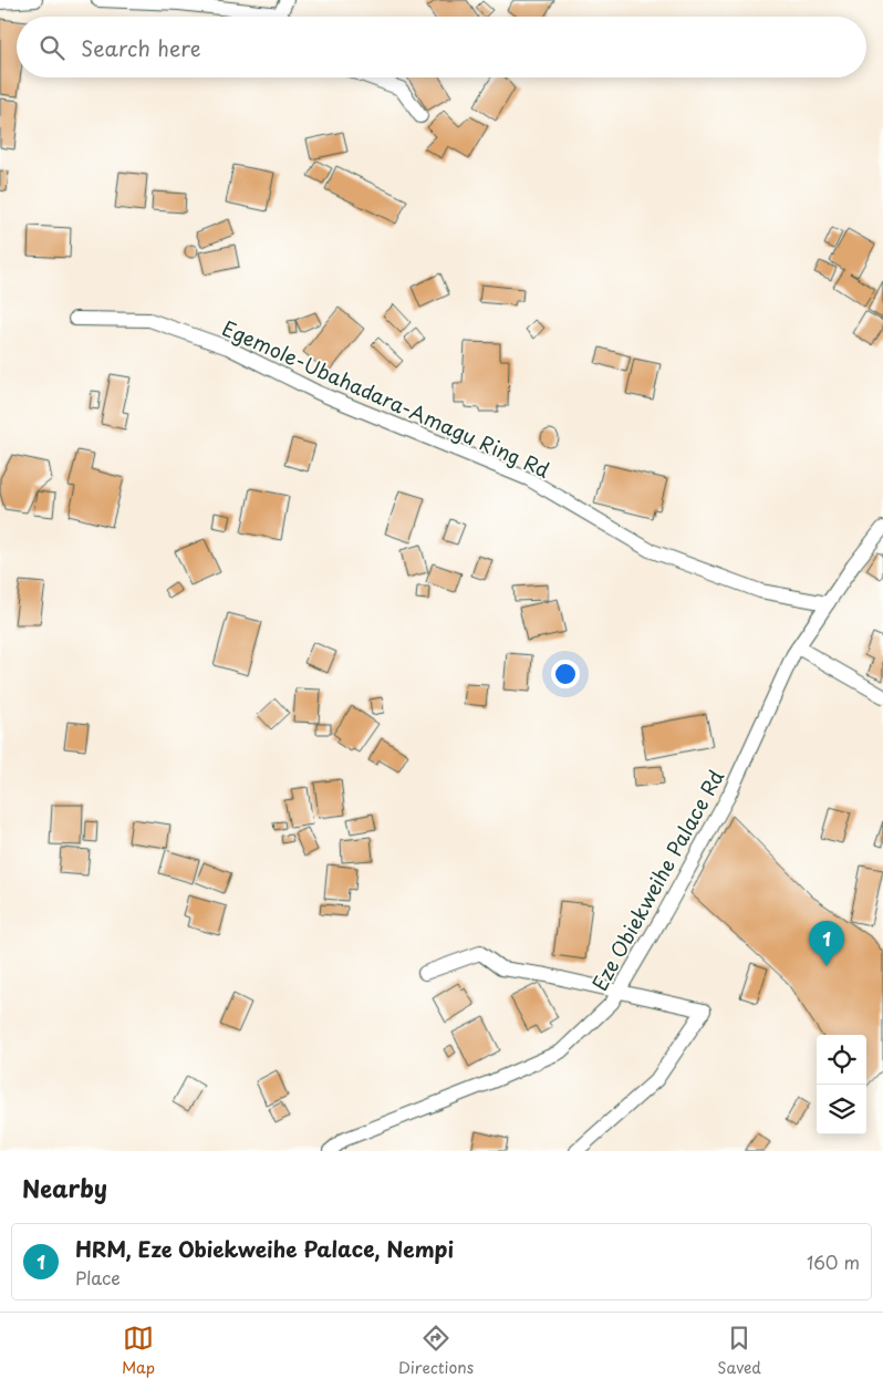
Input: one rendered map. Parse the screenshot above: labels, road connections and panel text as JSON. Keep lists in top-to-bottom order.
{
  "streets": {
    "street": ["Egemole-Ubahadara-Amagu Ring Rd", "Eze Obiekweihe Palace Rd"]
  },
  "crossings": [
    ["Egemole-Ubahadara-Amagu Ring Rd", "Eze Obiekweihe Palace Rd"]
  ],
  "page": {
    "search": "Search here",
    "pins": "1",
    "heading": "Nearby",
    "list": [
      {
        "mark": "1",
        "name": "HRM, Eze Obiekweihe Palace, Nempi",
        "note": "Place",
        "value": "160 m"
      }
    ],
    "nav": ["Map", "Directions", "Saved"]
  }
}
